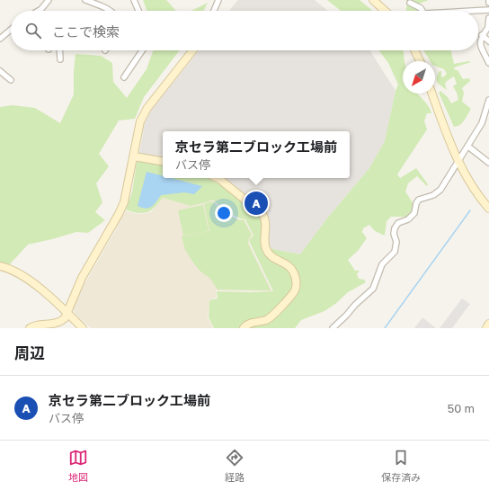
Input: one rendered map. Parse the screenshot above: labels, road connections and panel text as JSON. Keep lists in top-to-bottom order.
{
  "north": "bottom left",
  "page": {
    "search": "ここで検索",
    "popup": ["京セラ第二ブロック工場前", "バス停"],
    "pins": "A",
    "heading": "周辺",
    "list": [
      {
        "mark": "A",
        "name": "京セラ第二ブロック工場前",
        "note": "バス停",
        "value": "50 m"
      }
    ],
    "nav": ["地図", "経路", "保存済み"]
  }
}
